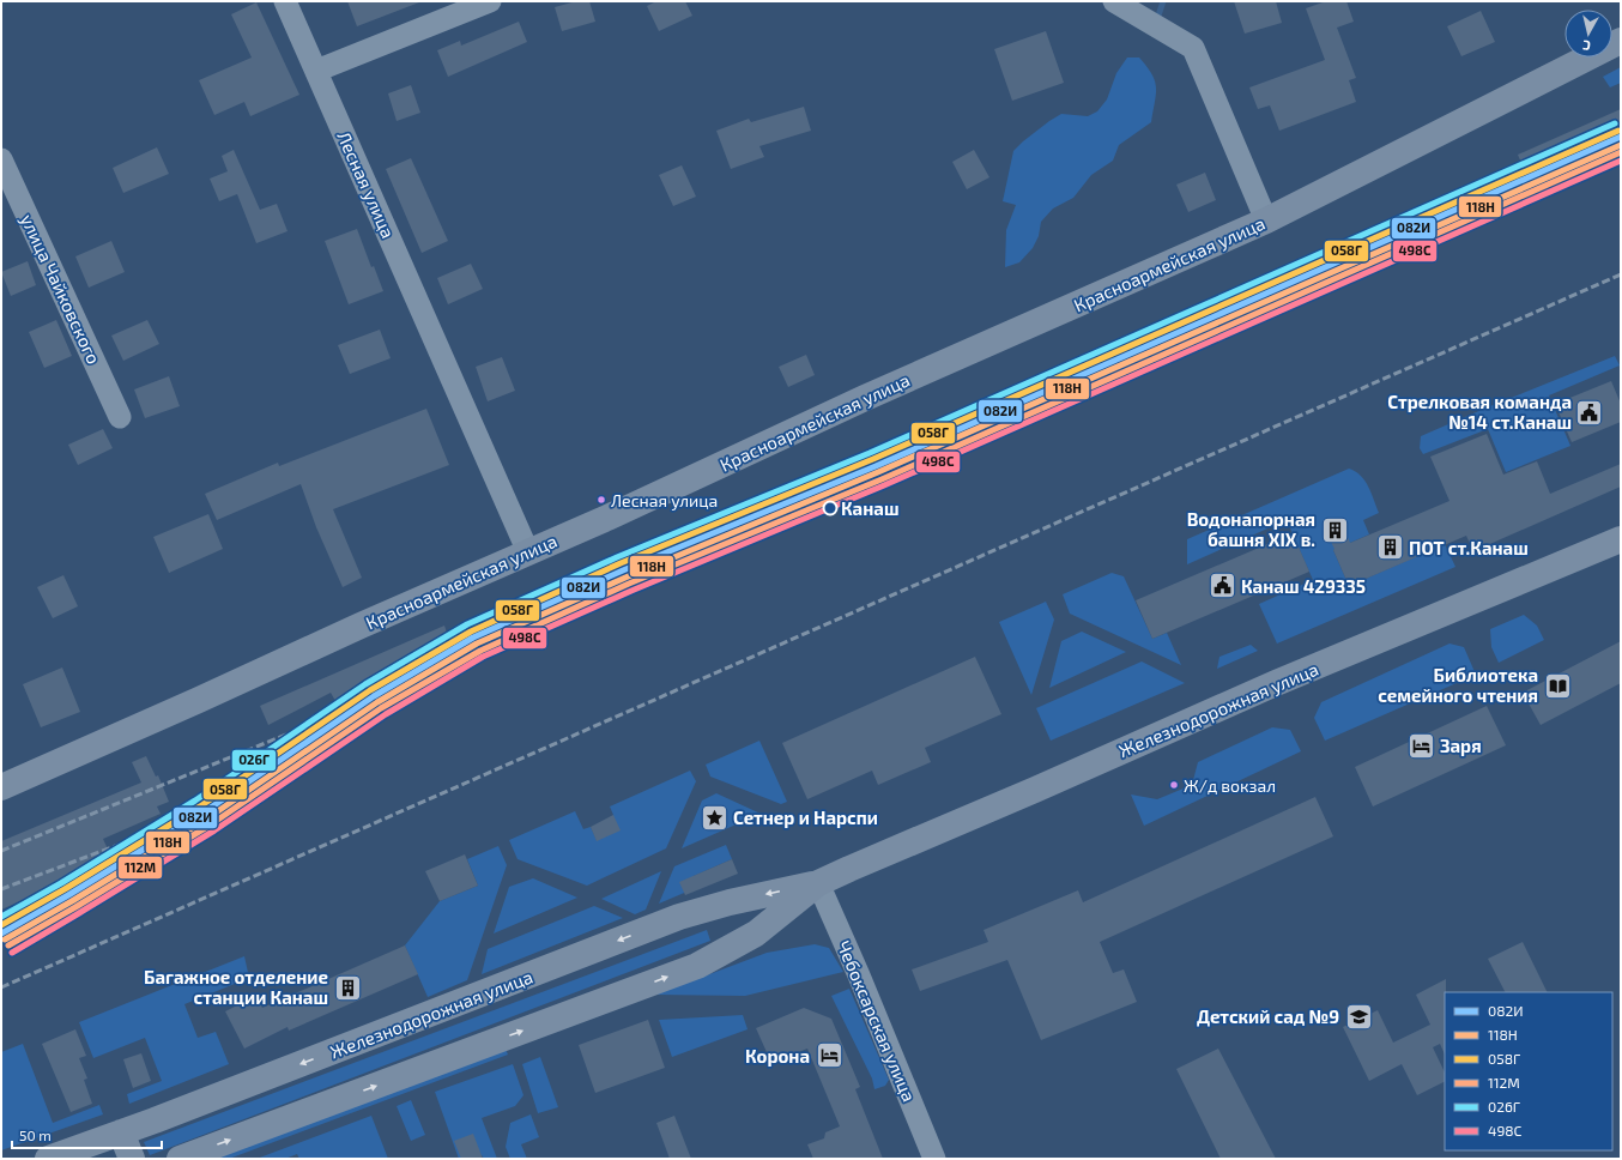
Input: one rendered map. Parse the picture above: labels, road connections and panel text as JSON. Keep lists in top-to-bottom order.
{
  "streets": {
    "main road": ["Красноармейская улица", "Железнодорожная улица"],
    "street": ["Лесная улица", "улица Чайковского", "Чебоксарская улица"]
  },
  "crossings": [
    ["Лесная улица", "Красноармейская улица"],
    ["Железнодорожная улица", "Чебоксарская улица"]
  ],
  "places": {
    "public building": ["Стрелковая команда №14 ст.Канаш", "Канаш 429335"],
    "other": ["Лесная улица", "Канаш", "Ж/д вокзал"],
    "building": ["Водонапорная башня XIX в.", "ПОТ ст.Канаш", "Багажное отделение станции Канаш"],
    "library": ["Библиотека семейного чтения"],
    "hotel": ["Заря", "Корона"],
    "place": ["Сетнер и Нарспи"],
    "school or university": ["Детский сад №9"]
  },
  "lines": [
    "transit line 026Г",
    "transit line 058Г",
    "transit line 082И",
    "transit line 118Н",
    "transit line 112М",
    "transit line 498С"
  ],
  "legend": [
    "082И",
    "118Н",
    "058Г",
    "112М",
    "026Г",
    "498С"
  ],
  "scale_bar": "50 m",
  "north": "bottom"
}
